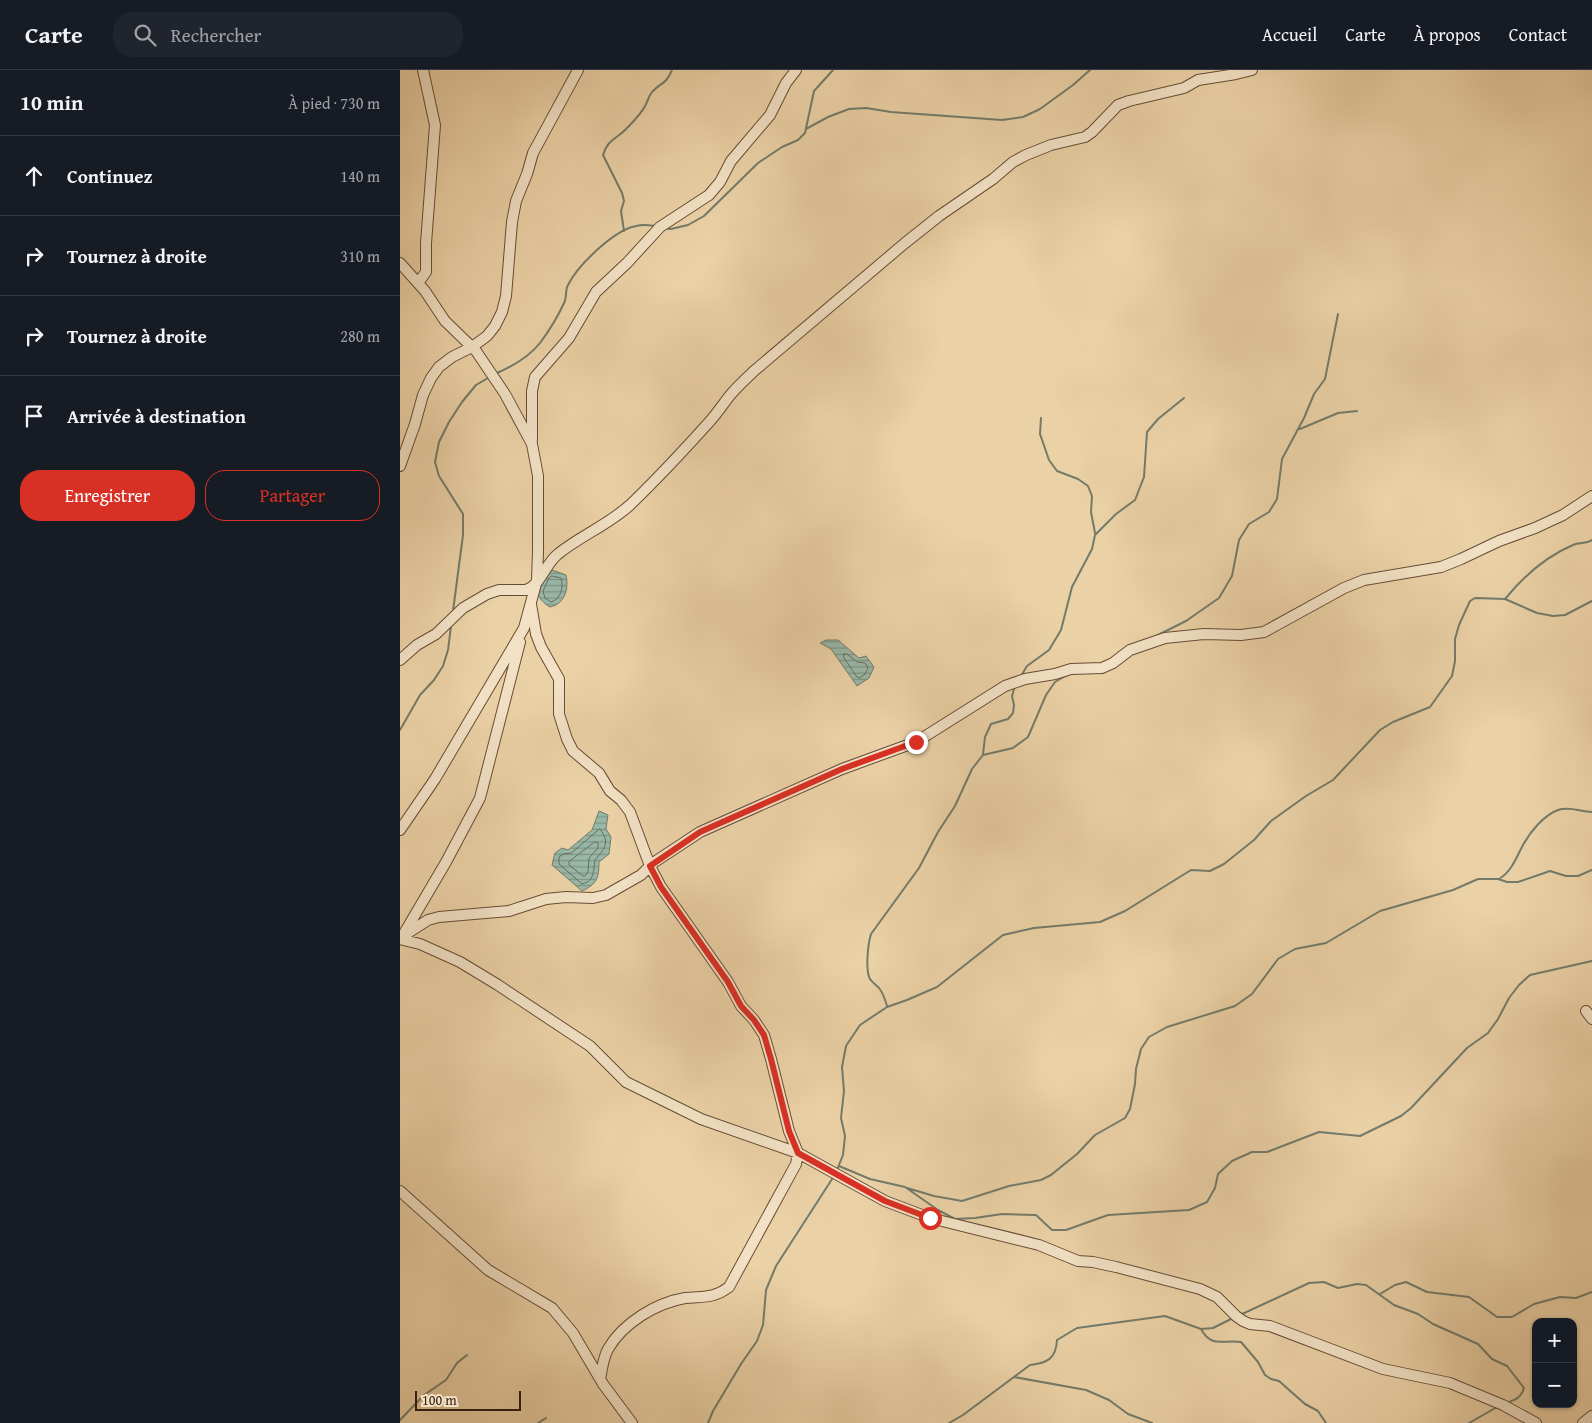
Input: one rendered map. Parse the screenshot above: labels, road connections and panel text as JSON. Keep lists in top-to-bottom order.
{
  "scale_bar": "100 m",
  "page": {
    "header": "Carte",
    "search": "Rechercher",
    "nav": [
      "Accueil",
      "Carte",
      "À propos",
      "Contact"
    ],
    "heading": ["10 min", "À pied · 730 m"],
    "list": [
      ["Continuez", "140 m"],
      ["Tournez à droite", "310 m"],
      ["Tournez à droite", "280 m"],
      "Arrivée à destination"
    ],
    "buttons": ["Enregistrer", "Partager"],
    "map_buttons": ["+", "−"],
    "scale": "100 m"
  }
}
